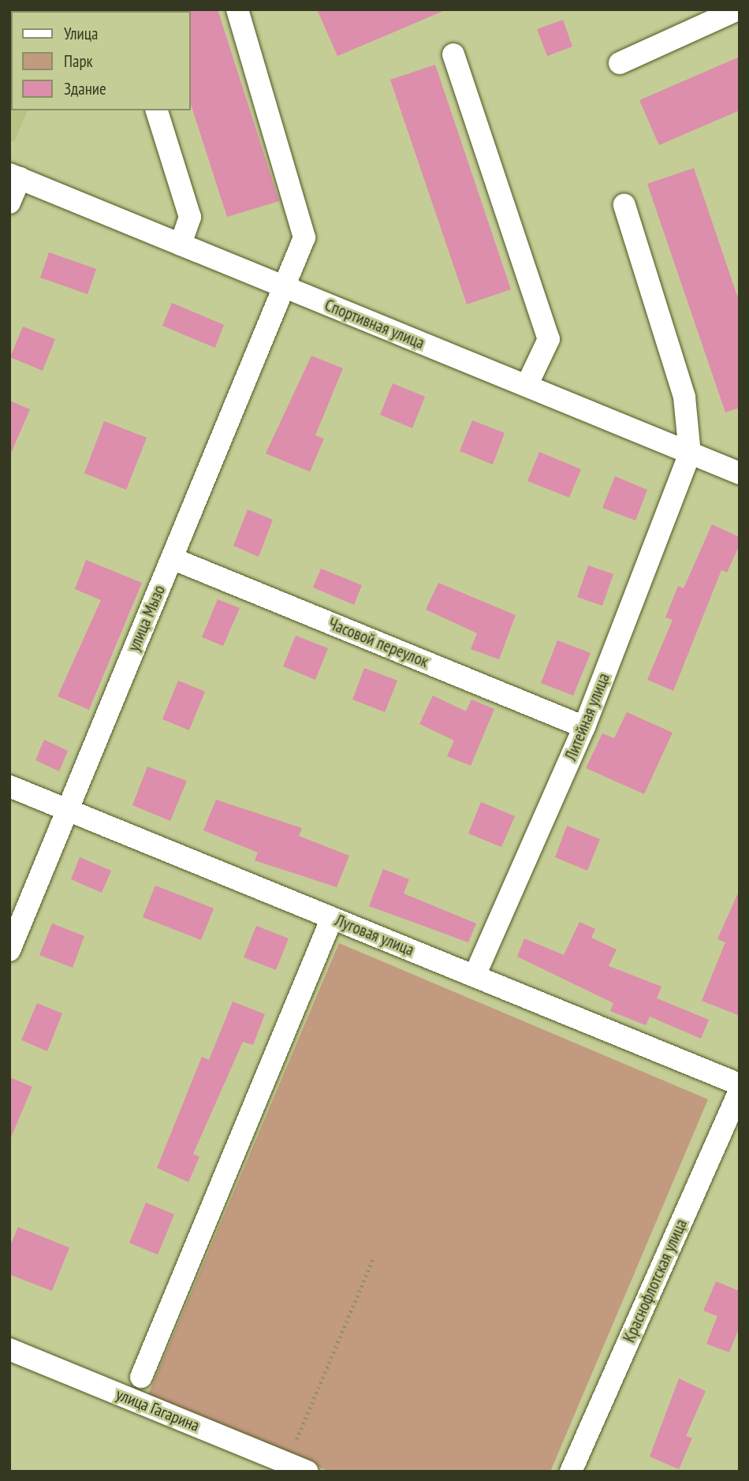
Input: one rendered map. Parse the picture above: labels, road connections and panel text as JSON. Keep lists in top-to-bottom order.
{
  "streets": {
    "street": [
      "Спортивная улица",
      "улица Мызо",
      "Часовой переулок",
      "Литейная улица",
      "Луговая улица",
      "Краснофлотская улица",
      "улица Гагарина"
    ]
  },
  "crossings": [
    ["Спортивная улица", "улица Мызо"],
    ["Спортивная улица", "Литейная улица"],
    ["улица Мызо", "Часовой переулок"],
    ["улица Мызо", "Луговая улица"],
    ["Часовой переулок", "Литейная улица"],
    ["Литейная улица", "Луговая улица"]
  ],
  "legend": ["Улица", "Парк", "Здание"]
}
